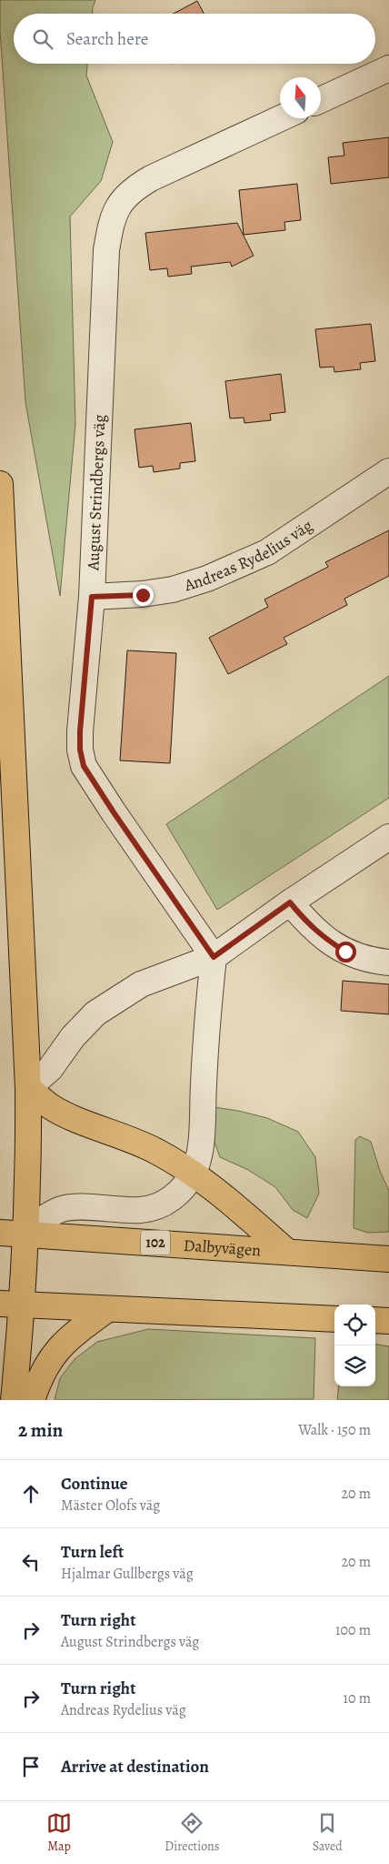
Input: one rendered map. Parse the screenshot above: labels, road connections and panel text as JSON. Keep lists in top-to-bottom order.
{
  "streets": {
    "main road": ["102", "Dalbyvägen"],
    "street": ["August Strindbergs väg", "Andreas Rydelius väg"]
  },
  "crossings": [
    ["August Strindbergs väg", "Andreas Rydelius väg"]
  ],
  "north": "top",
  "page": {
    "search": "Search here",
    "heading": ["2 min", "Walk · 150 m"],
    "list": [
      ["Continue", "Mäster Olofs väg", "20 m"],
      ["Turn left", "Hjalmar Gullbergs väg", "20 m"],
      ["Turn right", "August Strindbergs väg", "100 m"],
      ["Turn right", "Andreas Rydelius väg", "10 m"],
      "Arrive at destination"
    ],
    "nav": ["Map", "Directions", "Saved"]
  }
}
